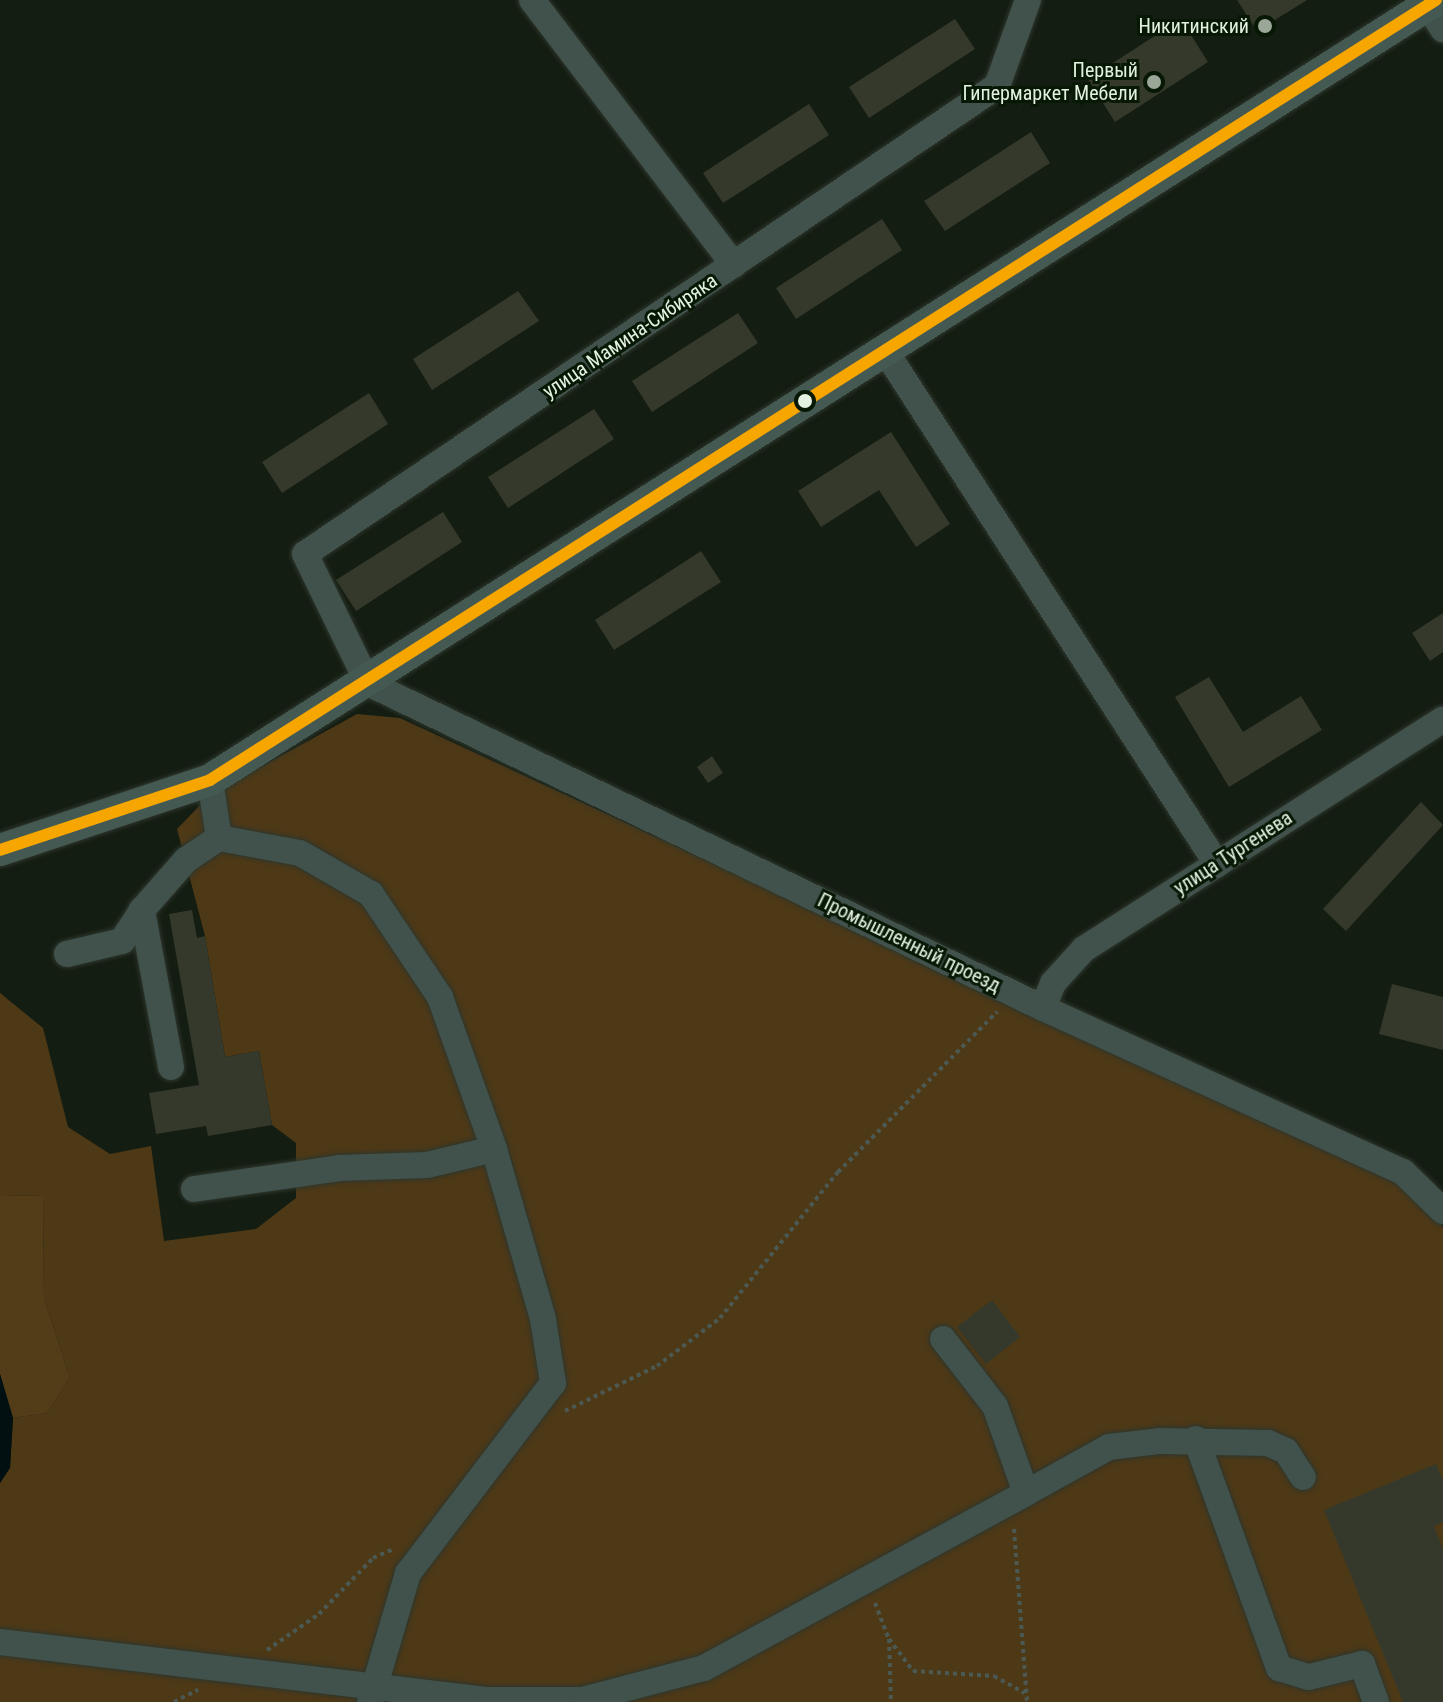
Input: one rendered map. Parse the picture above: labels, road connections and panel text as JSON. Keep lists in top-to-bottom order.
{
  "streets": {
    "street": ["улица Мамина-Сибиряка", "улица Тургенева", "Промышленный проезд"]
  },
  "crossings": [
    ["улица Мамина-Сибиряка", "Промышленный проезд"],
    ["улица Тургенева", "Промышленный проезд"]
  ],
  "places": ["Никитинский", "Первый Гипермаркет Мебели"]
}
